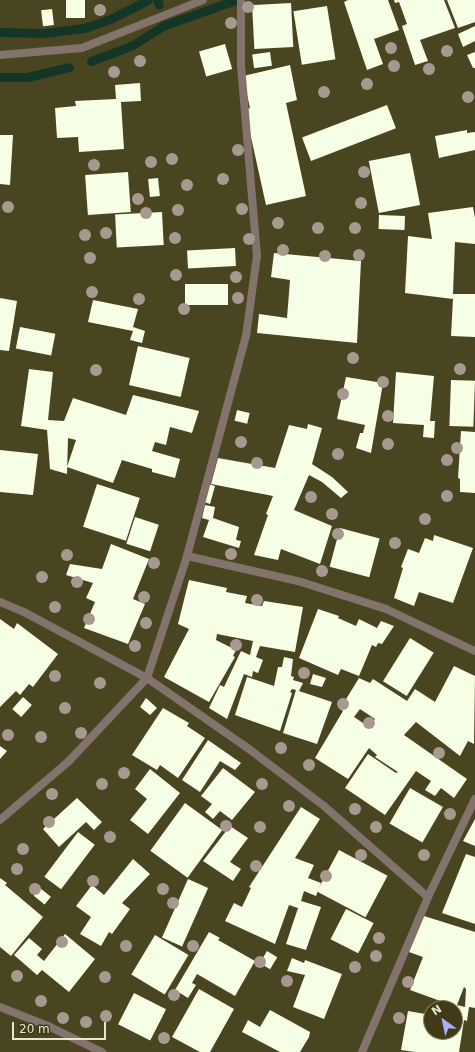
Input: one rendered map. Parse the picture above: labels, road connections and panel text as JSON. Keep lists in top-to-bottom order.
{
  "scale_bar": "20 m",
  "north": "top left"
}
